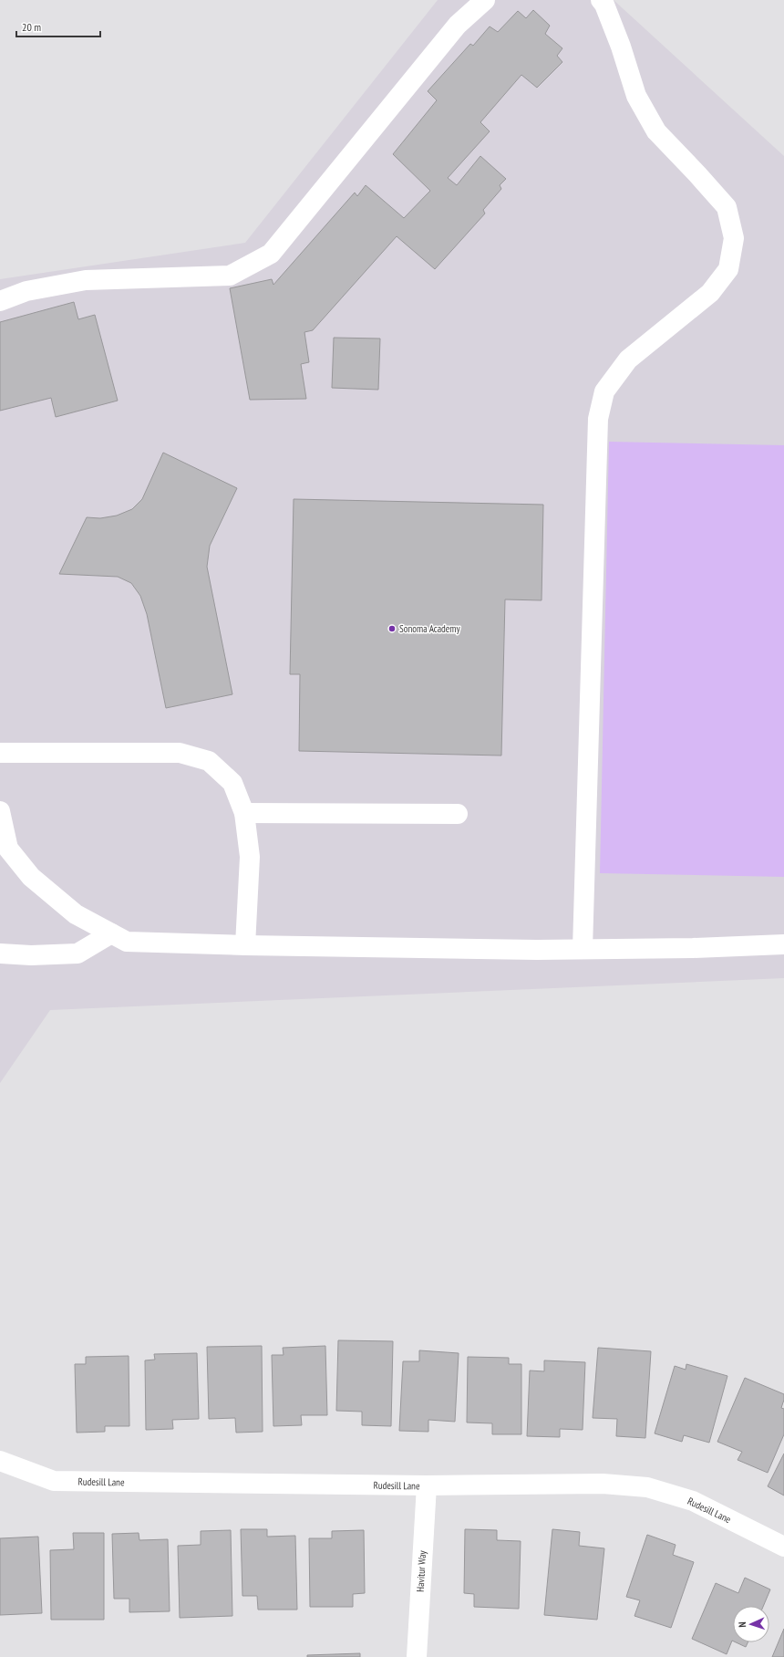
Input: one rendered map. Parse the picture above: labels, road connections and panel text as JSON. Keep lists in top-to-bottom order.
{
  "streets": {
    "street": ["Rudesill Lane", "Havitur Way"]
  },
  "crossings": [
    ["Rudesill Lane", "Havitur Way"]
  ],
  "places": ["Sonoma Academy"],
  "scale_bar": "20 m",
  "north": "left"
}
